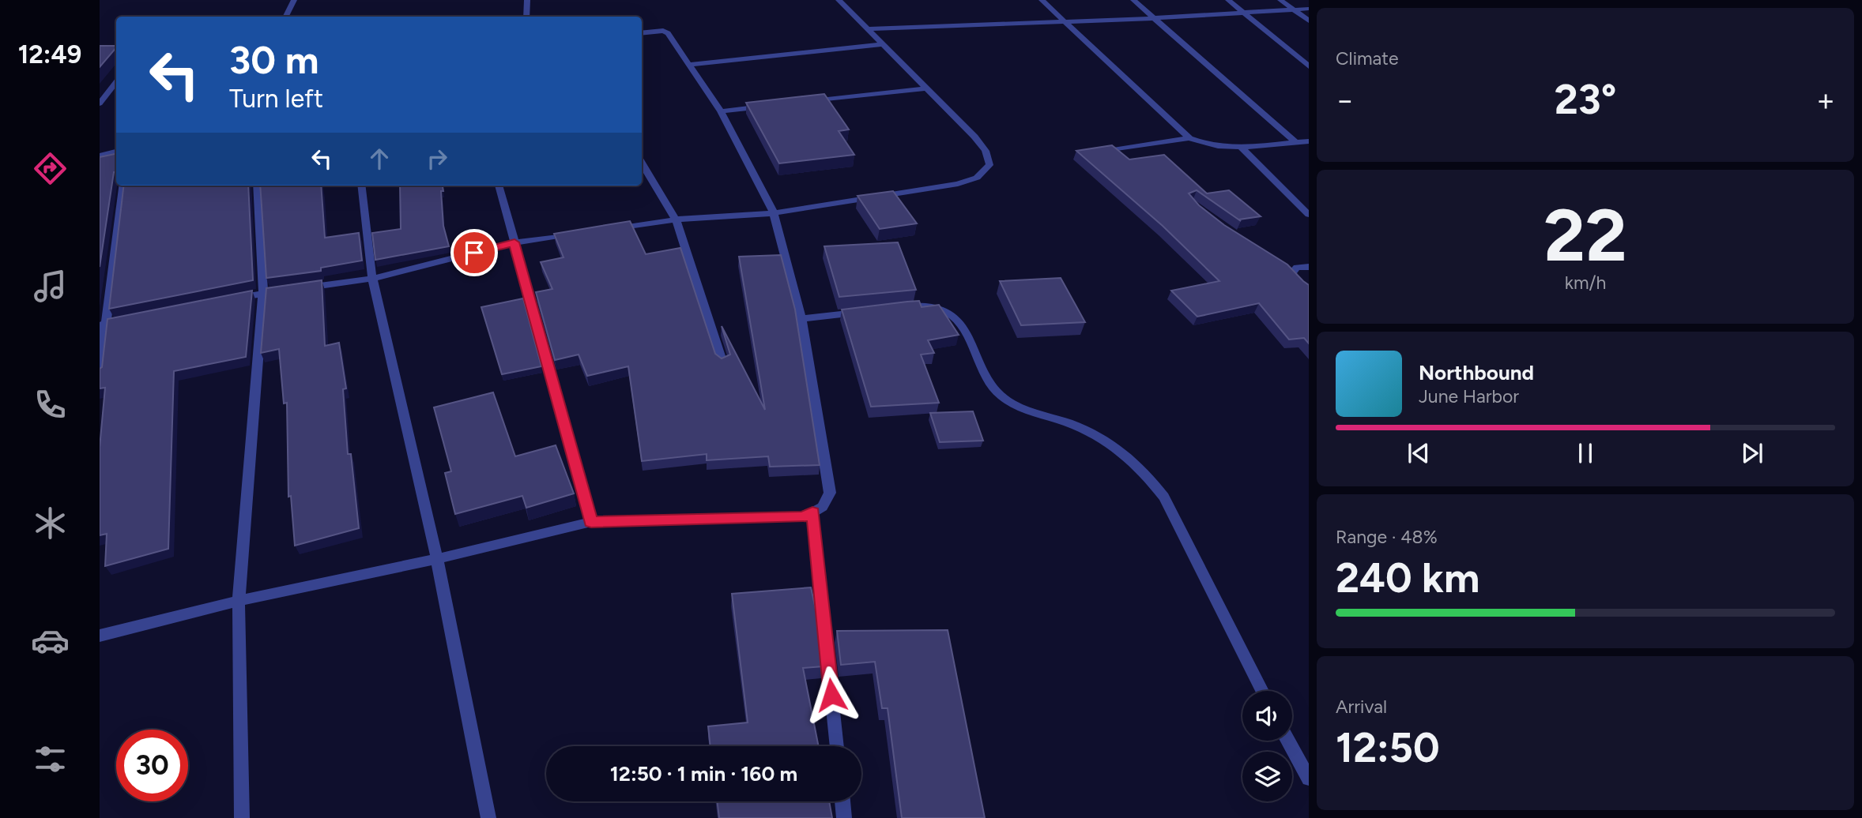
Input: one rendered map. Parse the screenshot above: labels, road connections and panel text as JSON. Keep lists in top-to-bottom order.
{
  "page": {
    "tabs": "12:49",
    "tile": [
      "Climate",
      ["22", "km/h"],
      ["Range · 48%", "240 km"],
      ["Arrival", "12:50"]
    ],
    "turn": ["30 m", "Turn left"],
    "heat": ["−", "23°", "+"],
    "song": ["Northbound", "June Harbor"],
    "limit": "30",
    "trip": "12:50 · 1 min · 160 m"
  }
}
